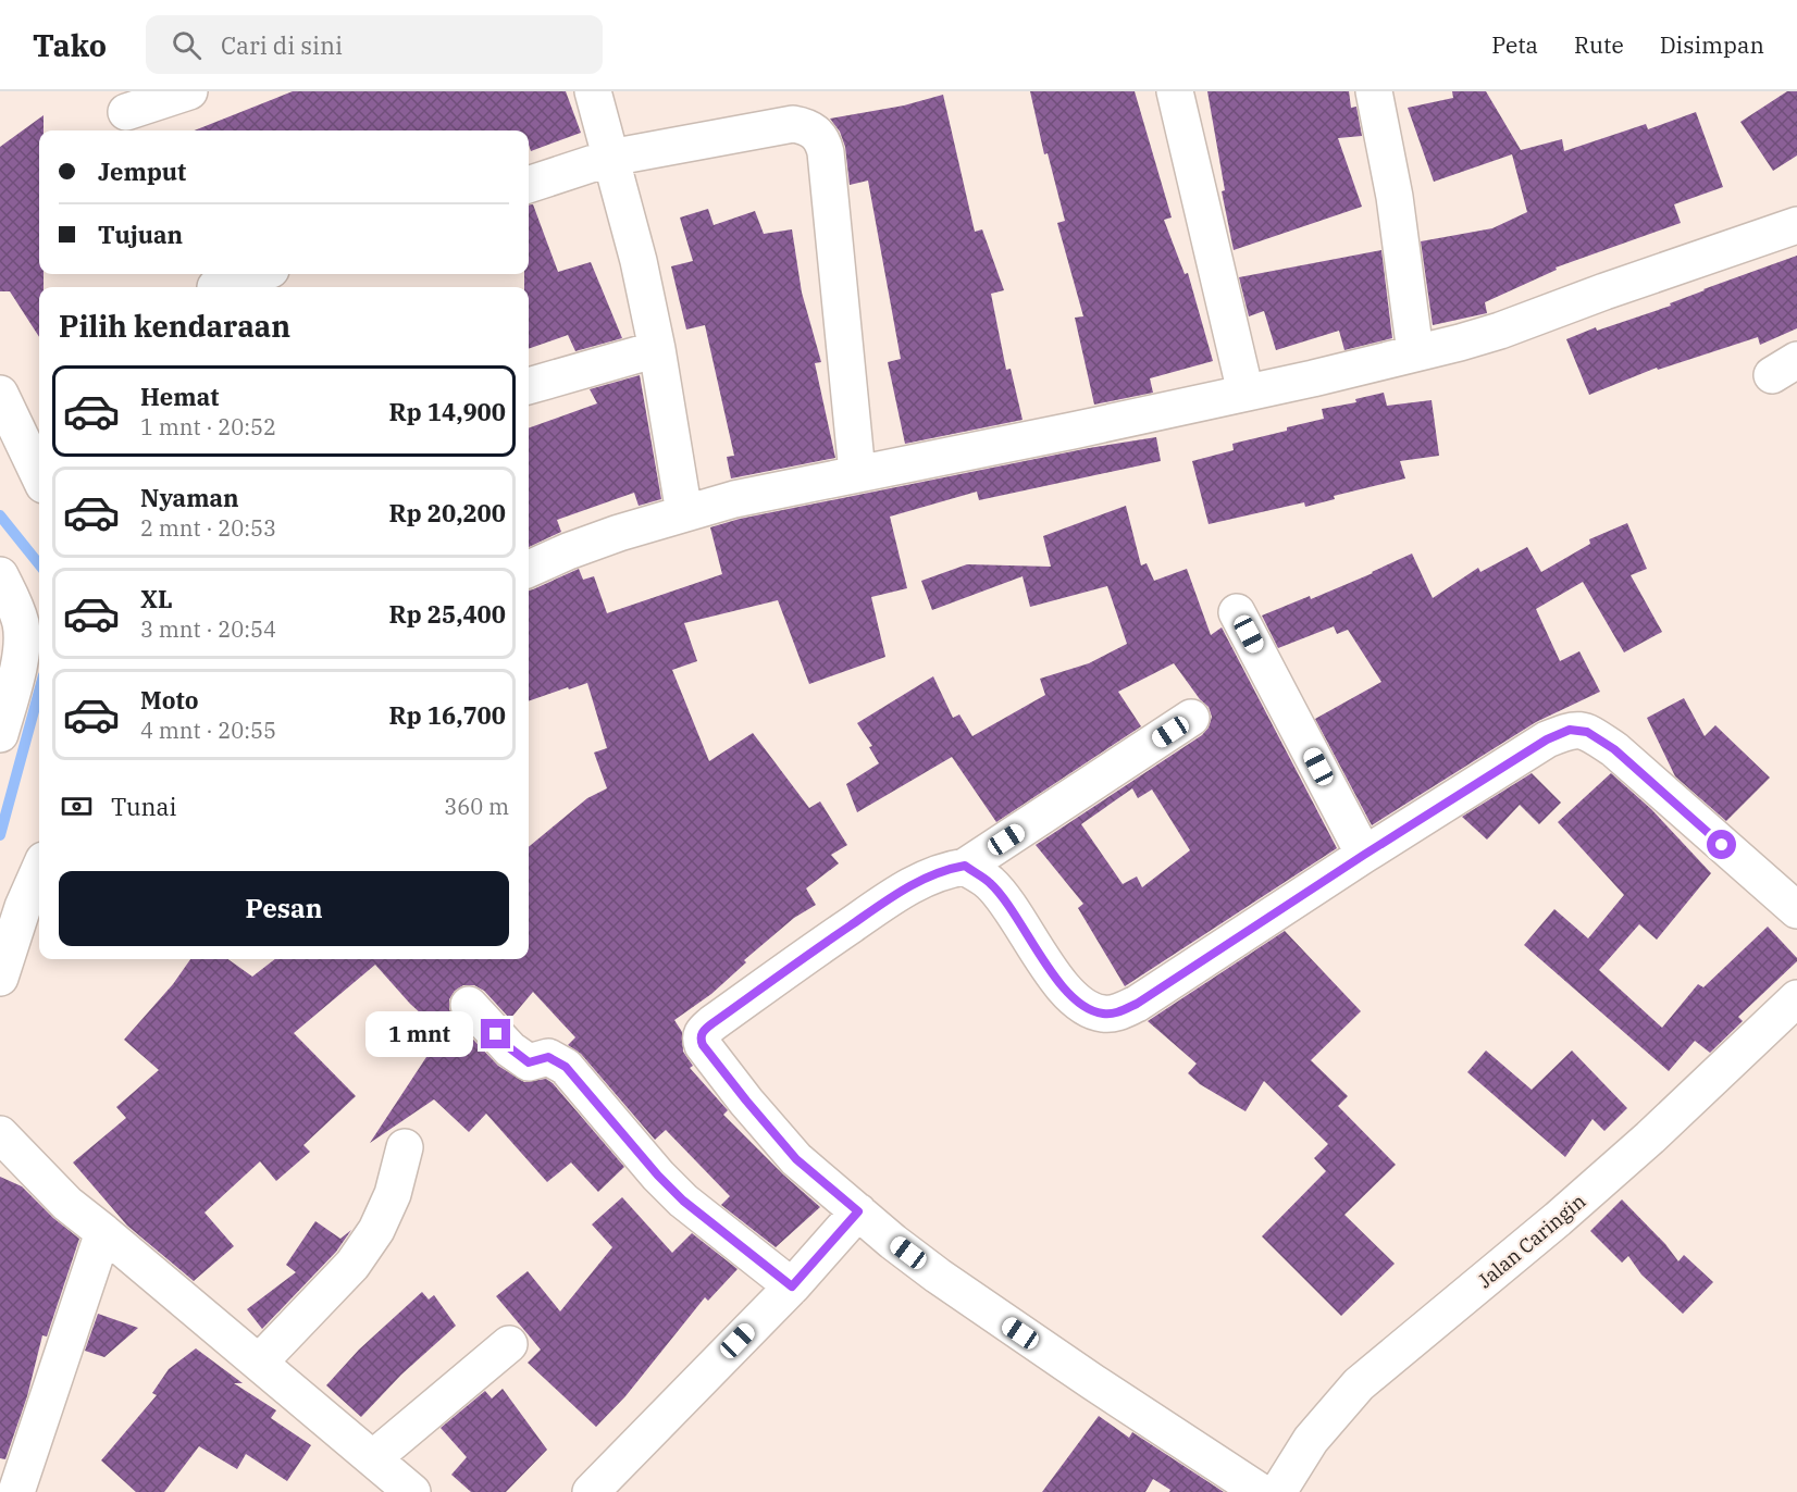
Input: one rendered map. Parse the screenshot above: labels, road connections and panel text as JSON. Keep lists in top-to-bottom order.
{
  "streets": {
    "street": ["Jalan Caringin"]
  },
  "page": {
    "header": "Tako",
    "search": "Cari di sini",
    "nav": ["Peta", "Rute", "Disimpan"],
    "banner": ["Jemput", "Tujuan"],
    "heading": "Pilih kendaraan",
    "list": [
      {
        "name": "Hemat",
        "note": "1 mnt · 20:52",
        "value": "Rp 14,900"
      },
      {
        "name": "Nyaman",
        "note": "2 mnt · 20:53",
        "value": "Rp 20,200"
      },
      {
        "name": "XL",
        "note": "3 mnt · 20:54",
        "value": "Rp 25,400"
      },
      {
        "name": "Moto",
        "note": "4 mnt · 20:55",
        "value": "Rp 16,700"
      }
    ],
    "pay": ["Tunai", "360 m"],
    "buttons": "Pesan",
    "bubble": "1 mnt"
  }
}
